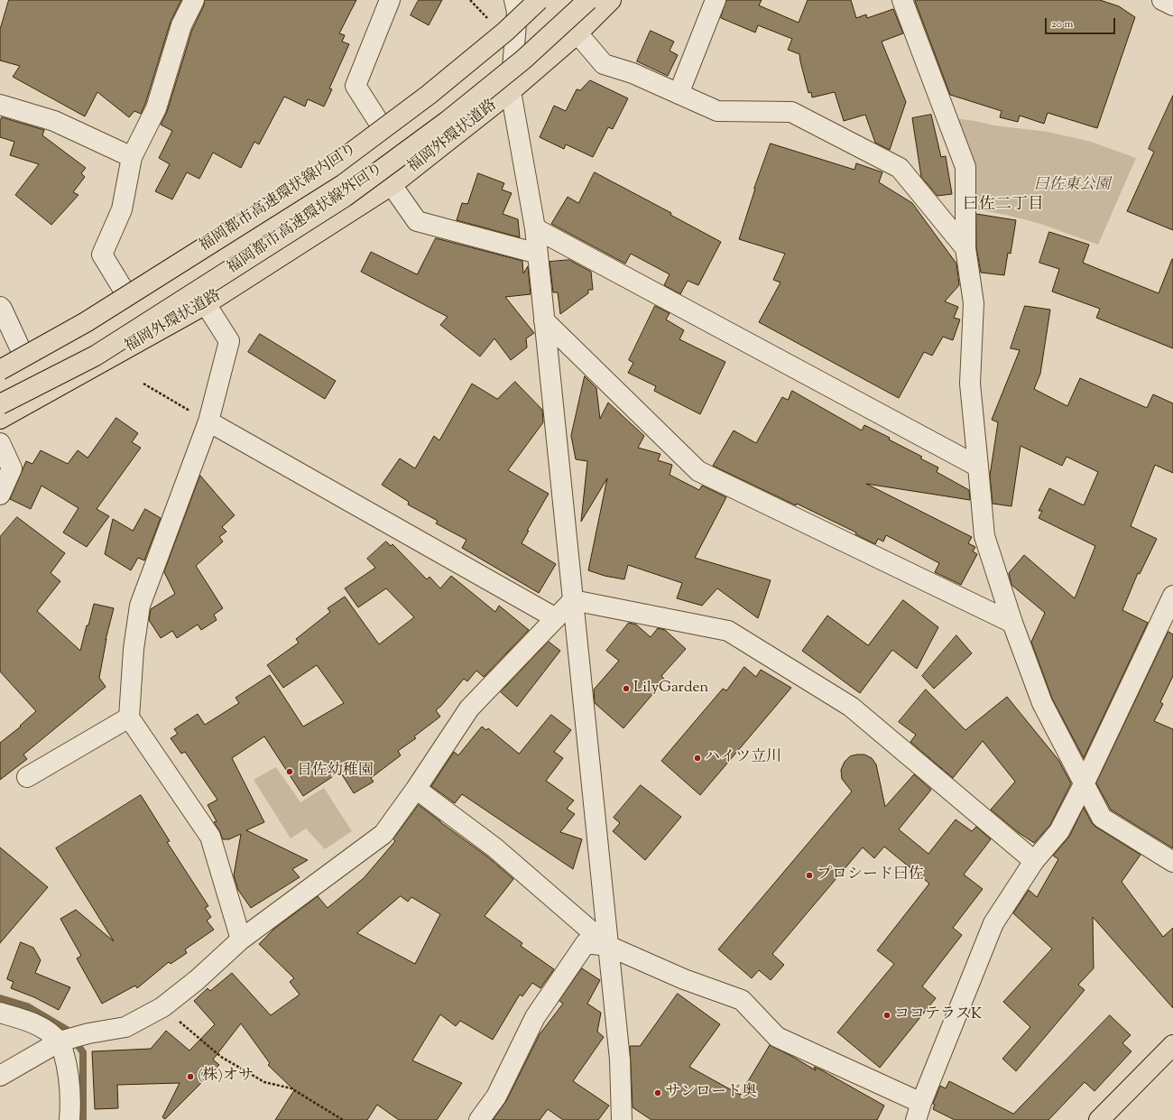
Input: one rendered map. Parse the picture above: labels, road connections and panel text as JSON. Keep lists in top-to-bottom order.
{
  "streets": {
    "main road": ["福岡外環状道路", "福岡都市高速環状線内回り", "福岡都市高速環状線外回り"]
  },
  "districts": ["曰佐二丁目"],
  "parks": ["曰佐東公園"],
  "places": [
    "LilyGarden",
    "ハイツ立川",
    "日佐幼稚園",
    "プロシード曰佐",
    "ココテラスK",
    "(株)オサ",
    "サンロード奥"
  ],
  "scale_bar": "20 m"
}
